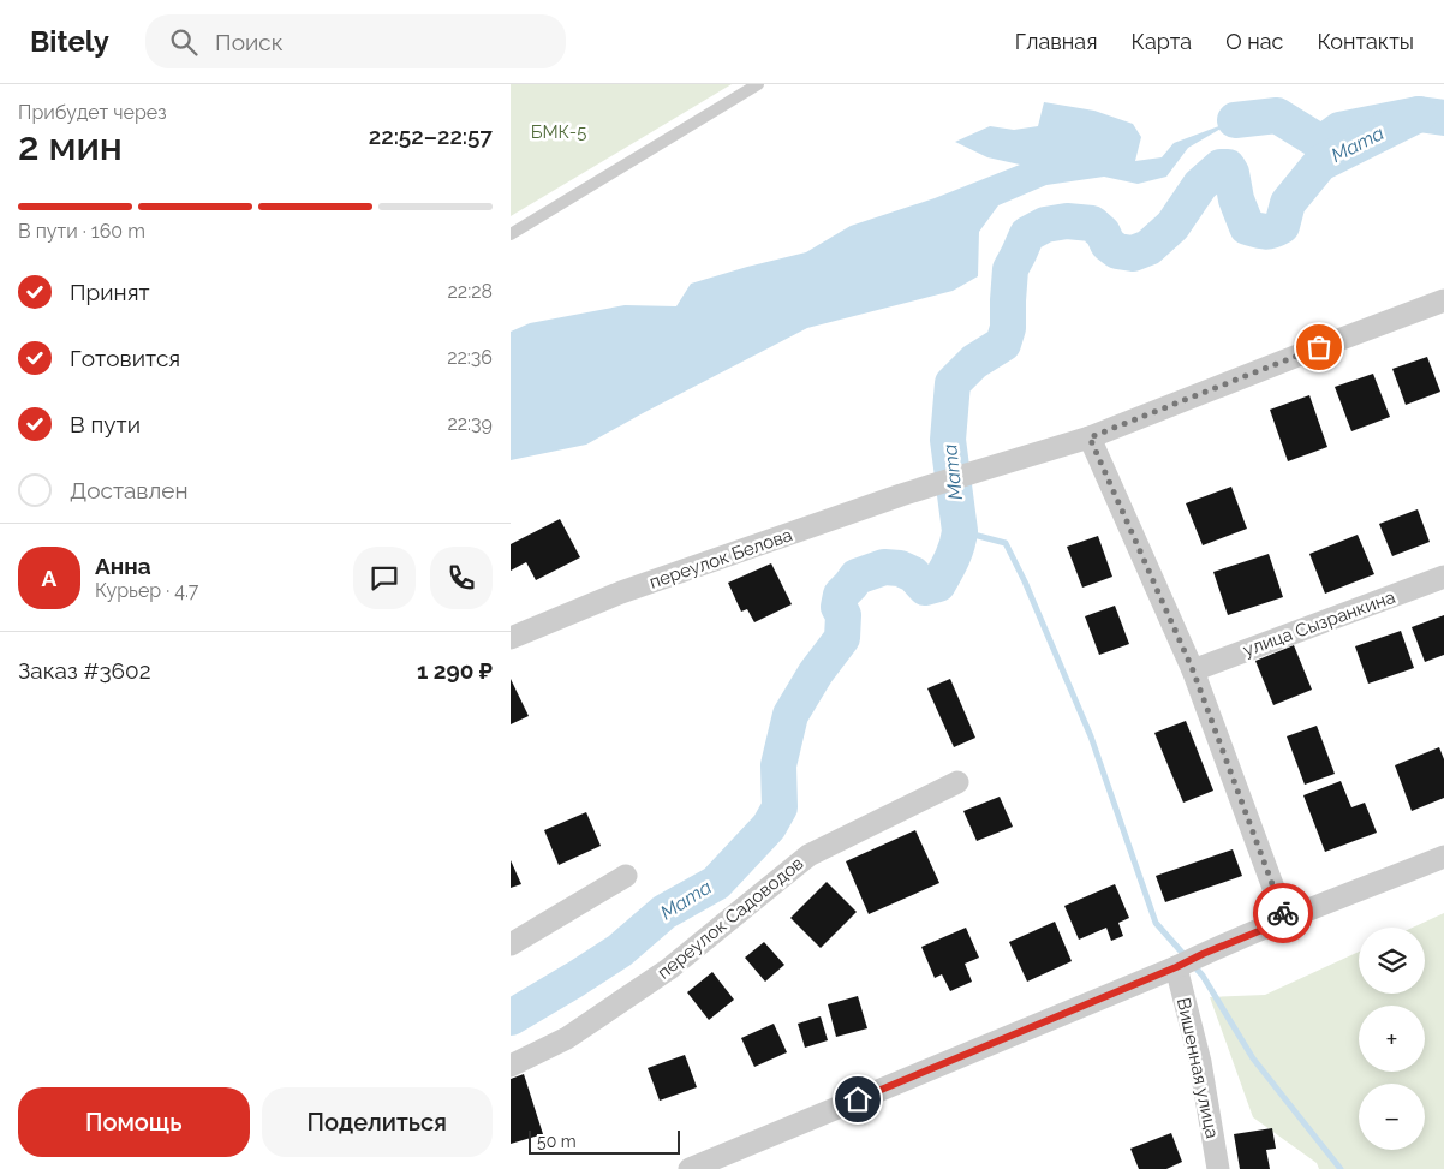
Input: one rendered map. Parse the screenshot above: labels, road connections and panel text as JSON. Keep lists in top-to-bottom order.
{
  "streets": {
    "street": [
      "переулок Белова",
      "улица Сызранкина",
      "переулок Садоводов",
      "Вишенная улица"
    ]
  },
  "water": ["Мата"],
  "parks": ["БМК-5"],
  "scale_bar": "50 m",
  "page": {
    "header": "Bitely",
    "search": "Поиск",
    "nav": [
      "Главная",
      "Карта",
      "О нас",
      "Контакты"
    ],
    "heading": ["2 мин", "Прибудет через", "22:52–22:57"],
    "panel": [
      "Анна",
      "Курьер · 4.7",
      "Заказ #3602",
      "1 290 ₽"
    ],
    "bar": "В пути · 160 m",
    "list": [
      ["Принят", "22:28"],
      ["Готовится", "22:36"],
      ["В пути", "22:39"],
      "Доставлен"
    ],
    "round": "А",
    "map_buttons": ["+", "−"],
    "buttons": ["Помощь", "Поделиться"],
    "scale": "50 m"
  }
}
